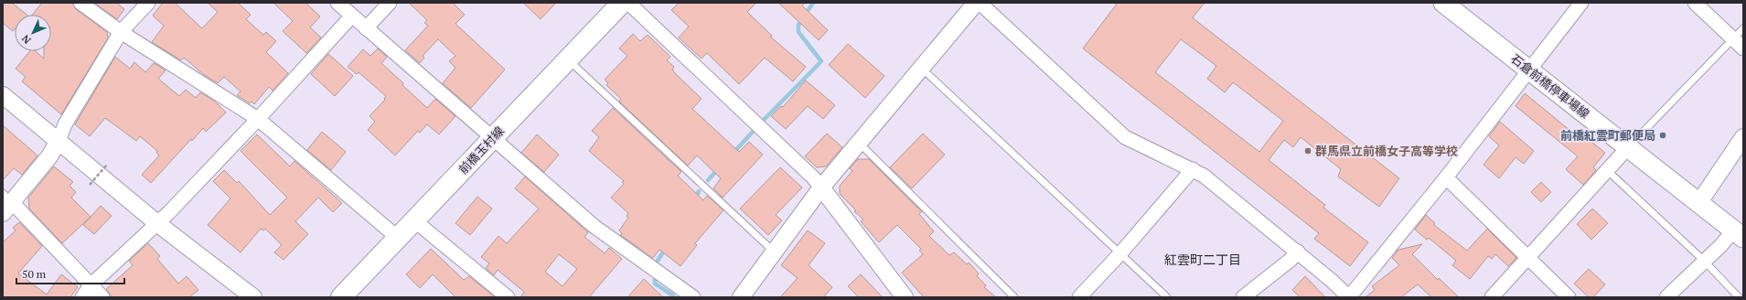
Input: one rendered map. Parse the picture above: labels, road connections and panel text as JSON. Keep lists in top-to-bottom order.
{
  "streets": {
    "main road": ["石倉前橋停車場線", "前橋玉村線"]
  },
  "districts": ["紅雲町二丁目"],
  "places": ["前橋紅雲町郵便局", "群馬県立前橋女子高等学校"],
  "scale_bar": "50 m",
  "north": "bottom left"
}
